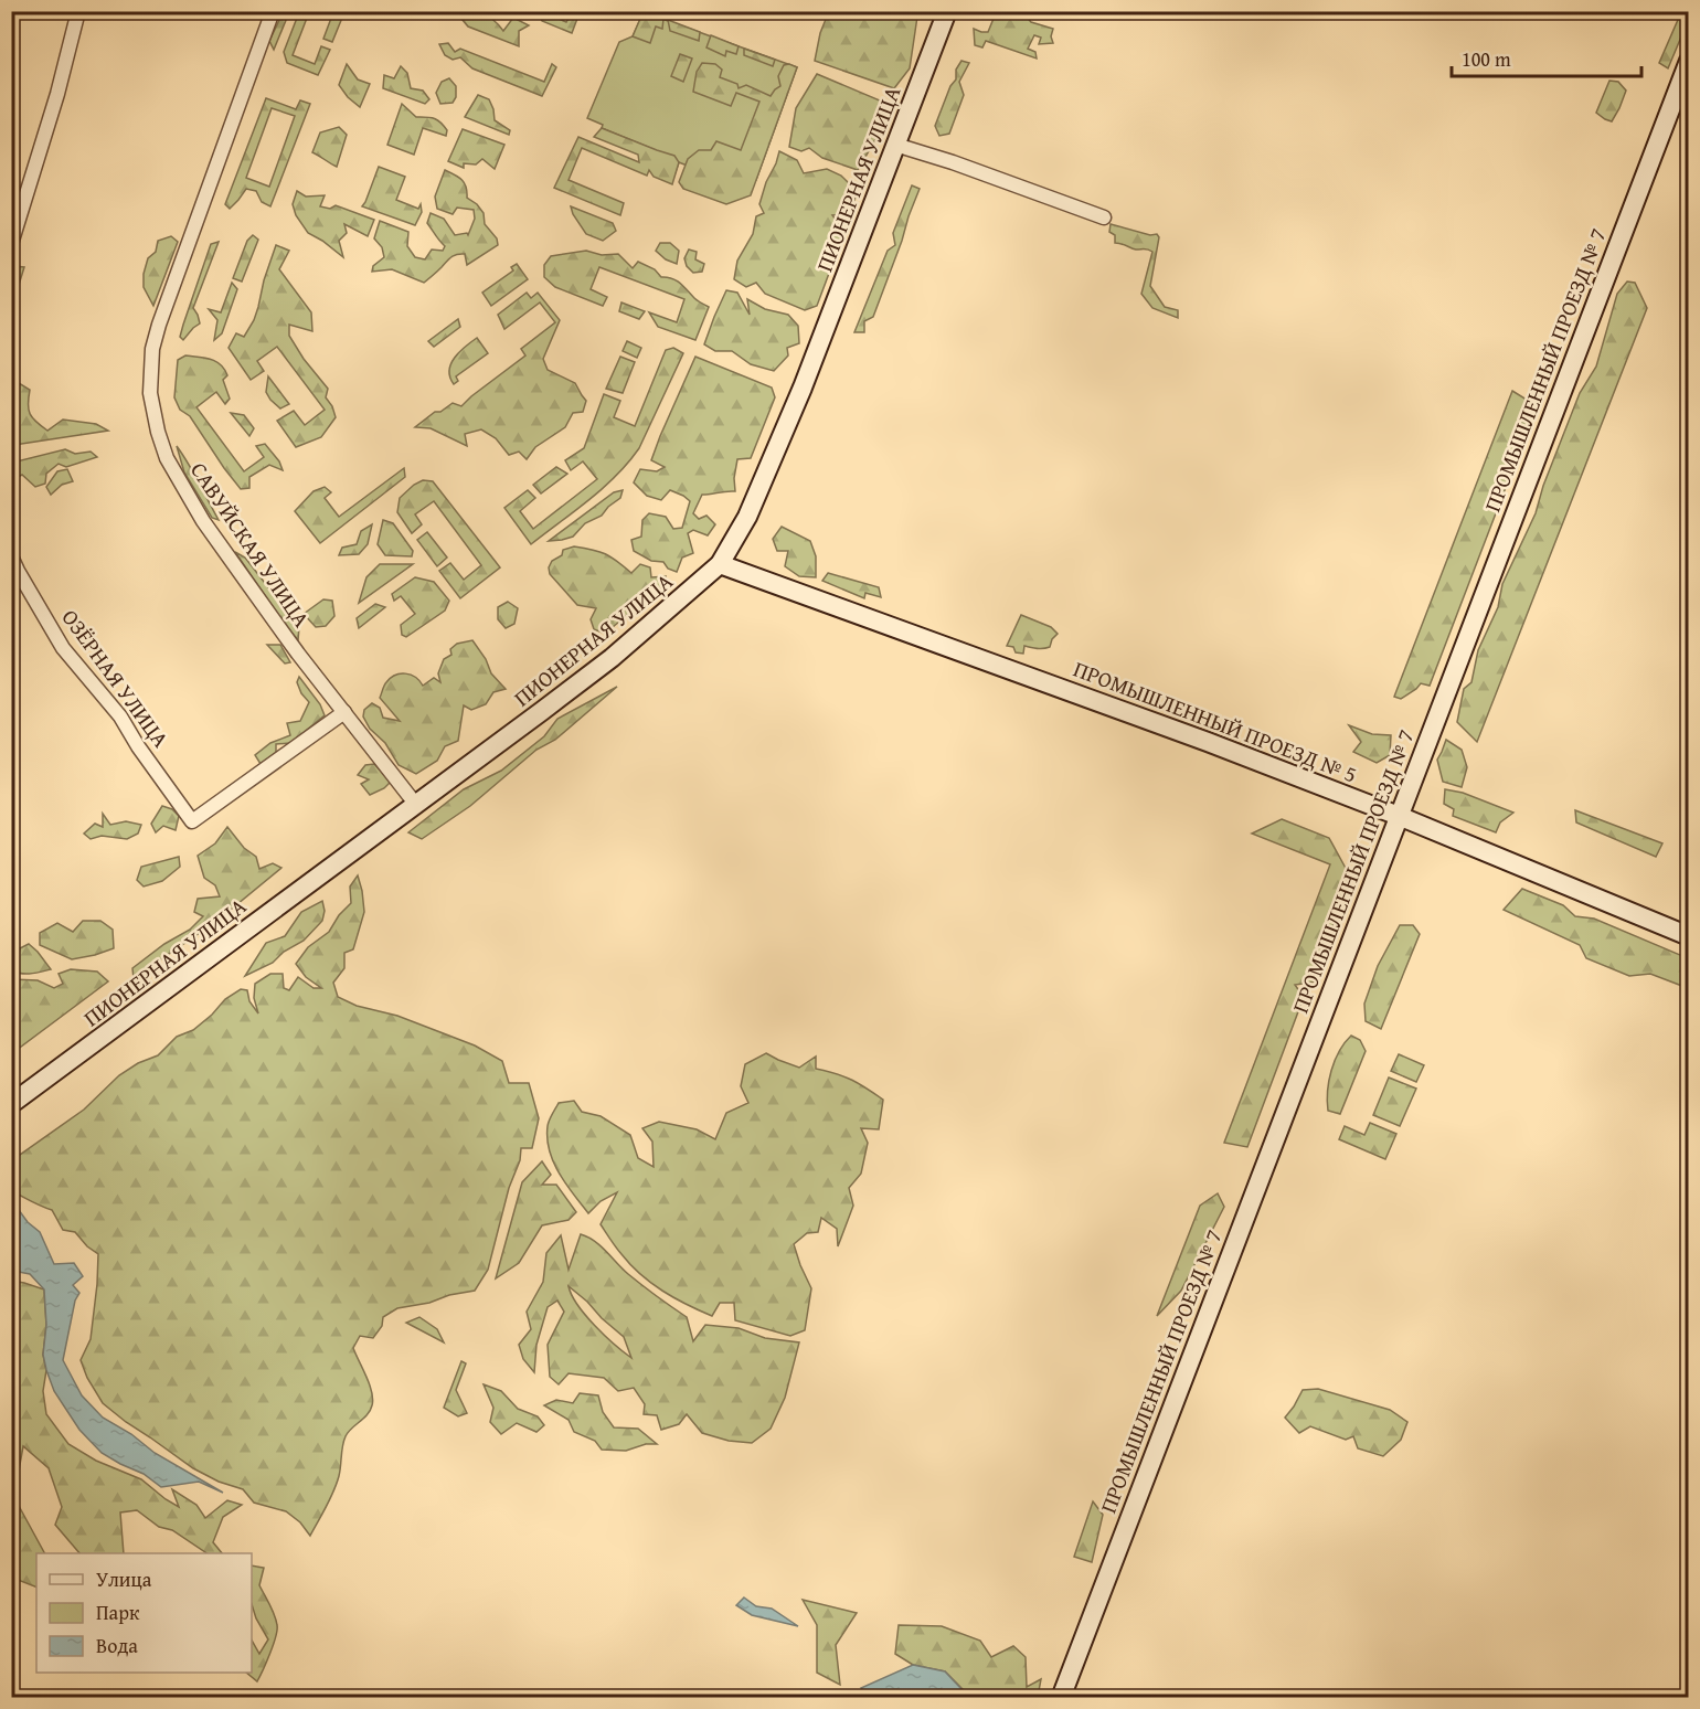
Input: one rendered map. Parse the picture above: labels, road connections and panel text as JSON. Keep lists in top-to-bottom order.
{
  "streets": {
    "street": [
      "ПИОНЕРНАЯ УЛИЦА",
      "ПРОМЫШЛЕННЫЙ ПРОЕЗД № 7",
      "САВУЙСКАЯ УЛИЦА",
      "ОЗЁРНАЯ УЛИЦА",
      "ПРОМЫШЛЕННЫЙ ПРОЕЗД № 5"
    ]
  },
  "crossings": [
    ["ПИОНЕРНАЯ УЛИЦА", "САВУЙСКАЯ УЛИЦА"],
    ["ПИОНЕРНАЯ УЛИЦА", "ПРОМЫШЛЕННЫЙ ПРОЕЗД № 5"],
    ["ПРОМЫШЛЕННЫЙ ПРОЕЗД № 7", "ПРОМЫШЛЕННЫЙ ПРОЕЗД № 5"],
    ["САВУЙСКАЯ УЛИЦА", "ОЗЁРНАЯ УЛИЦА"]
  ],
  "legend": ["Улица", "Парк", "Вода"],
  "scale_bar": "100 m"
}
